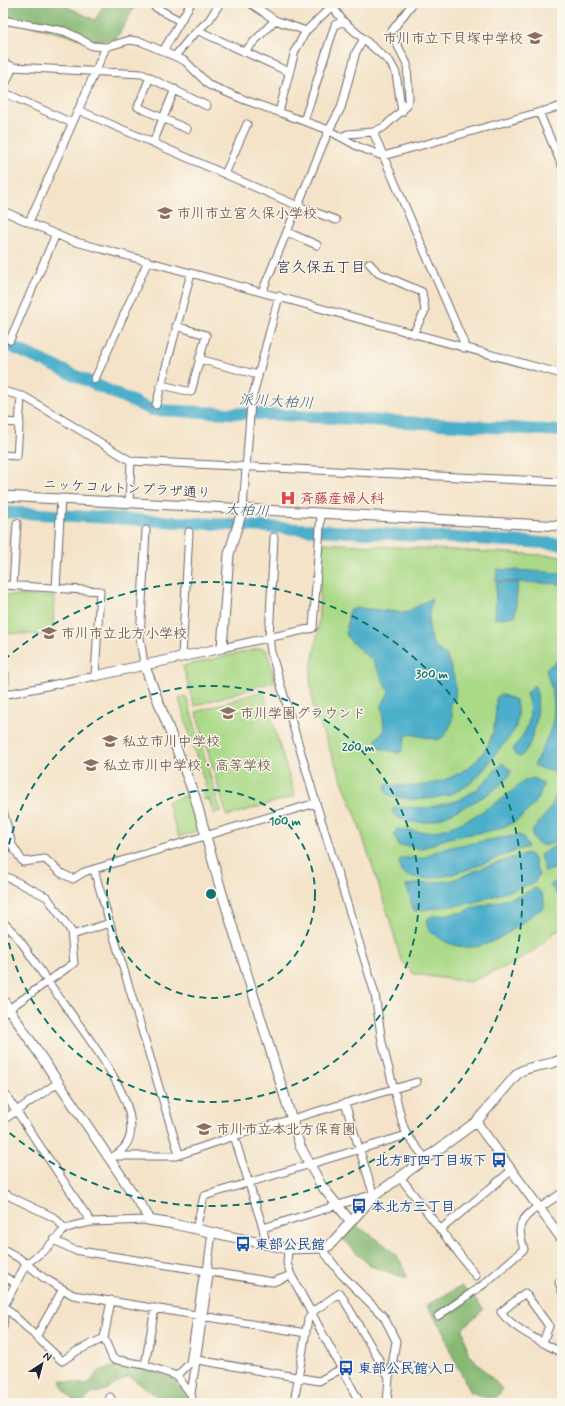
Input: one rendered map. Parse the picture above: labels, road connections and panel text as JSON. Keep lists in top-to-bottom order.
{
  "streets": {
    "street": ["ニッケコルトンプラザ通り"]
  },
  "districts": ["宮久保五丁目"],
  "water": ["派川大柏川", "大柏川"],
  "places": {
    "school or university": [
      "市川市立下貝塚中学校",
      "市川市立宮久保小学校",
      "市川市立北方小学校",
      "市川学園グラウンド",
      "私立市川中学校",
      "私立市川中学校・高等学校",
      "市川市立本北方保育園"
    ],
    "hospital": ["斉藤産婦人科"],
    "bus stop": [
      "北方町四丁目坂下",
      "本北方三丁目",
      "東部公民館",
      "東部公民館入口"
    ]
  },
  "north": "top right",
  "rings": ["300 m", "200 m", "100 m"]
}
